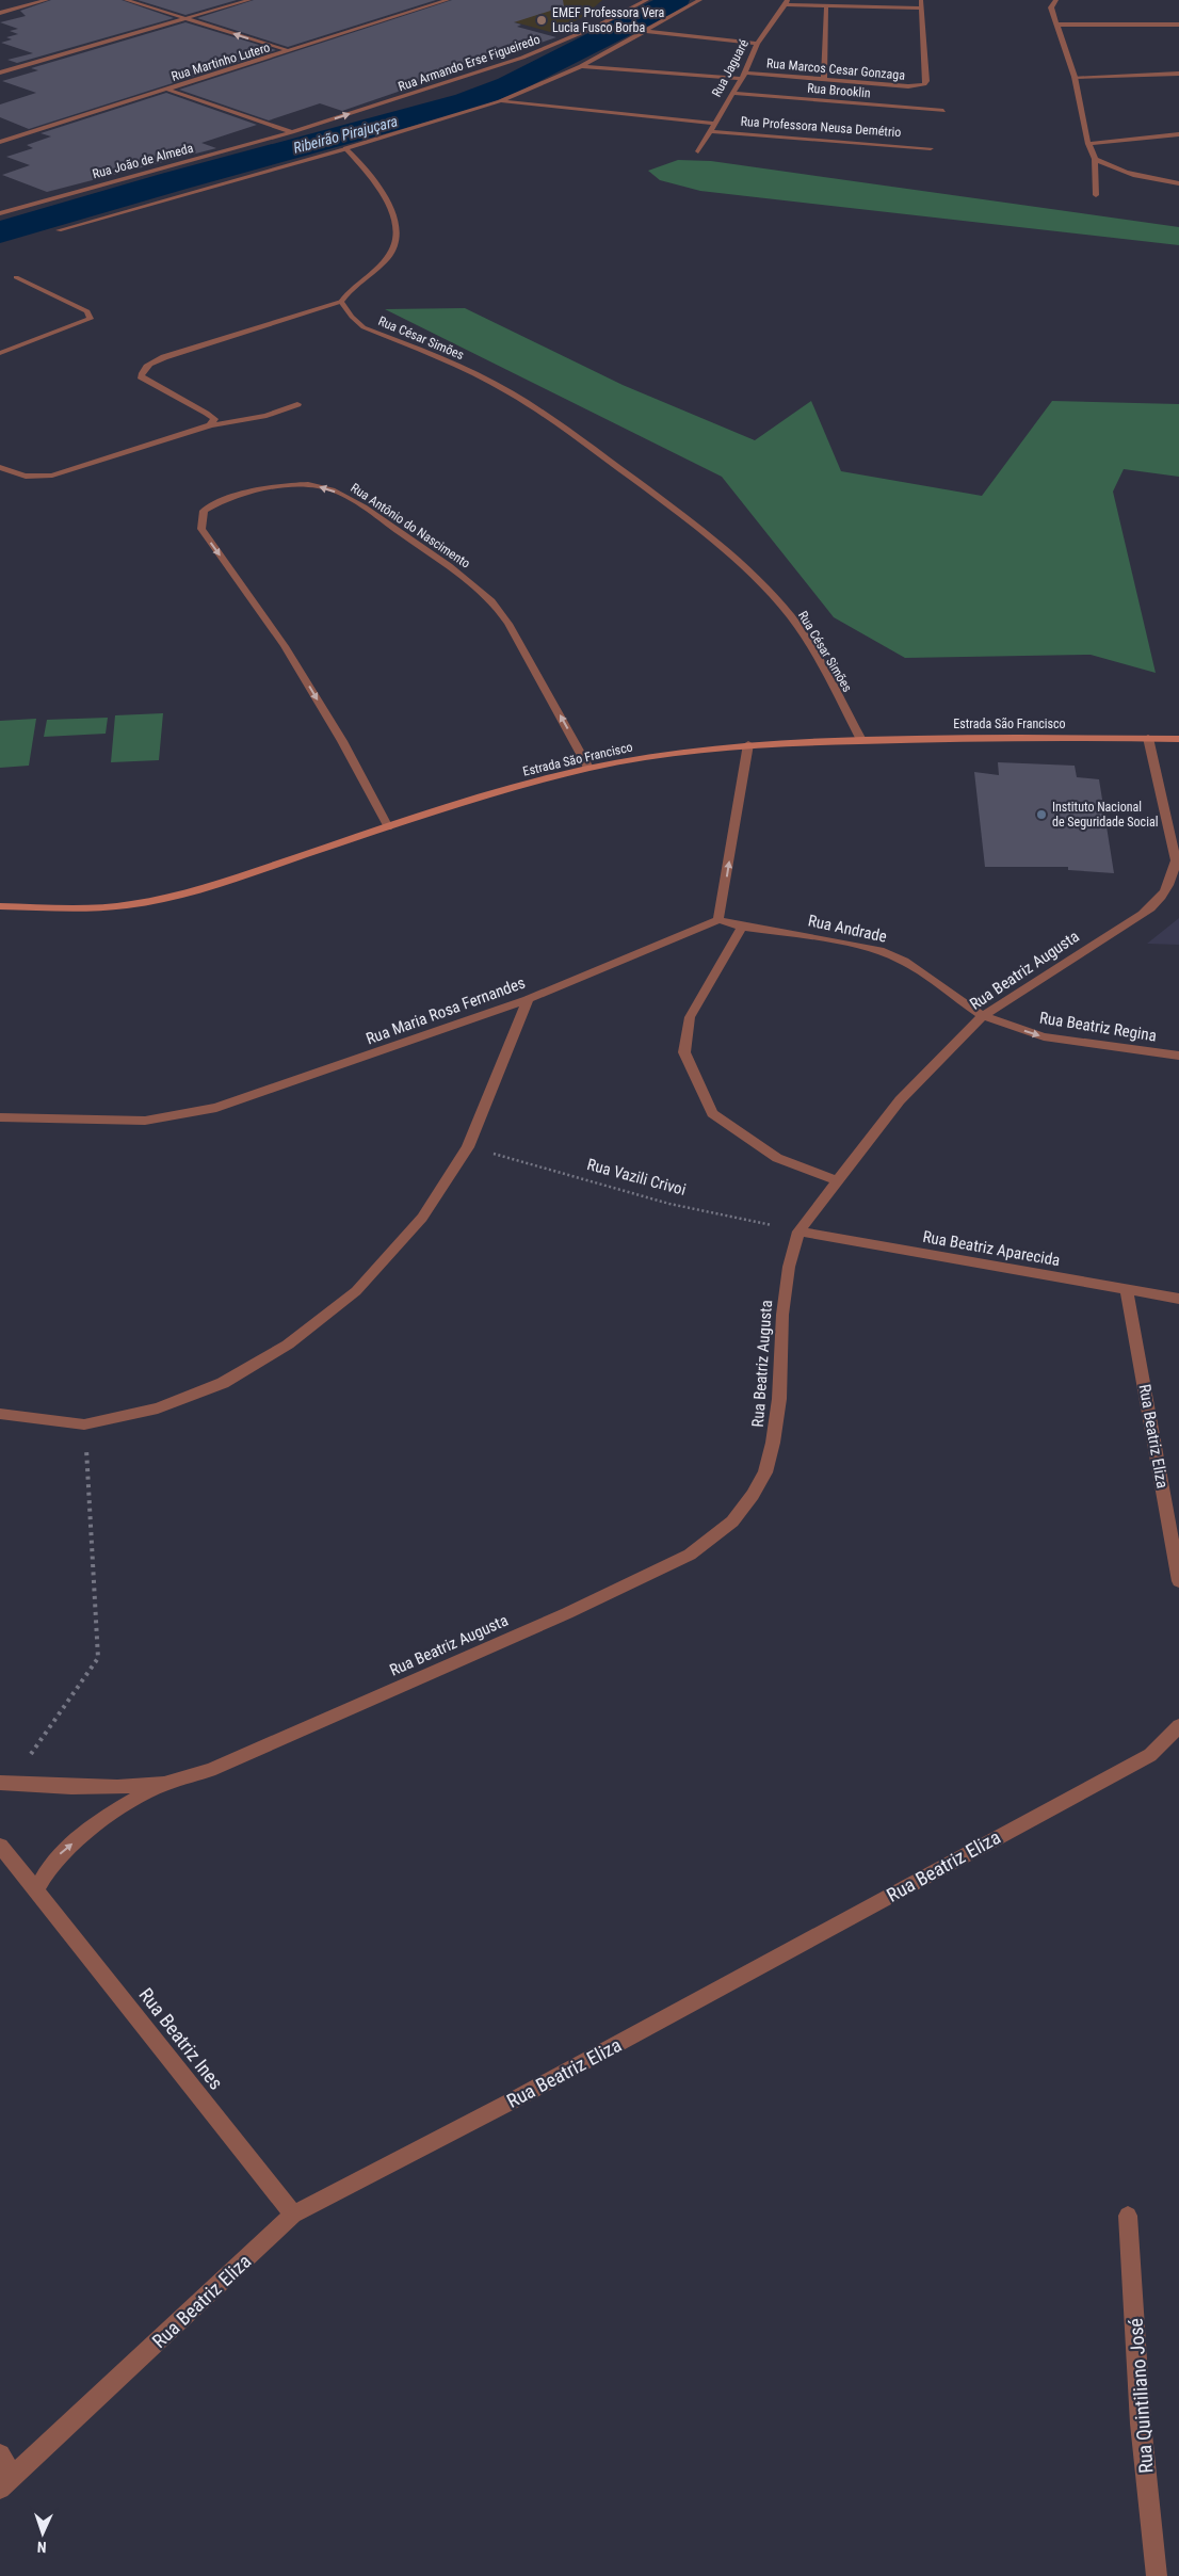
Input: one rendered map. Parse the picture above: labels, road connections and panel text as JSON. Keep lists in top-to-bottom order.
{
  "streets": {
    "main road": ["Estrada São Francisco"],
    "street": [
      "Rua Martinho Lutero",
      "Rua Armando Erse Figueiredo",
      "Rua Jaguaré",
      "Rua Marcos Cesar Gonzaga",
      "Rua Brooklin",
      "Rua Professora Neusa Demétrio",
      "Rua João de Almeda",
      "Rua César Simões",
      "Rua Antônio do Nascimento",
      "Rua Andrade",
      "Rua Beatriz Augusta",
      "Rua Maria Rosa Fernandes",
      "Rua Beatriz Regina",
      "Rua Beatriz Aparecida",
      "Rua Beatriz Eliza",
      "Rua Beatriz Ines",
      "Rua Quintiliano José"
    ],
    "path": ["Rua Vazili Crivoi"]
  },
  "crossings": [
    ["Rua Armando Erse Figueiredo", "Rua João de Almeda"],
    ["Rua Jaguaré", "Rua Marcos Cesar Gonzaga"],
    ["Rua Jaguaré", "Rua Brooklin"],
    ["Rua Jaguaré", "Rua Professora Neusa Demétrio"],
    ["Rua César Simões", "Estrada São Francisco"],
    ["Rua Antônio do Nascimento", "Estrada São Francisco"],
    ["Estrada São Francisco", "Rua Beatriz Augusta"],
    ["Rua Andrade", "Rua Beatriz Augusta"],
    ["Rua Andrade", "Rua Maria Rosa Fernandes"],
    ["Rua Andrade", "Rua Beatriz Regina"],
    ["Rua Beatriz Augusta", "Rua Beatriz Regina"],
    ["Rua Beatriz Augusta", "Rua Vazili Crivoi"],
    ["Rua Beatriz Augusta", "Rua Beatriz Aparecida"],
    ["Rua Vazili Crivoi", "Rua Beatriz Aparecida"],
    ["Rua Beatriz Aparecida", "Rua Beatriz Eliza"],
    ["Rua Beatriz Eliza", "Rua Beatriz Ines"]
  ],
  "one_way": ["Rua Beatriz Regina"],
  "water": ["Ribeirão Pirajuçara"],
  "places": ["EMEF Professora Vera Lucia Fusco Borba", "Instituto Nacional de Seguridade Social"],
  "north": "bottom"
}
